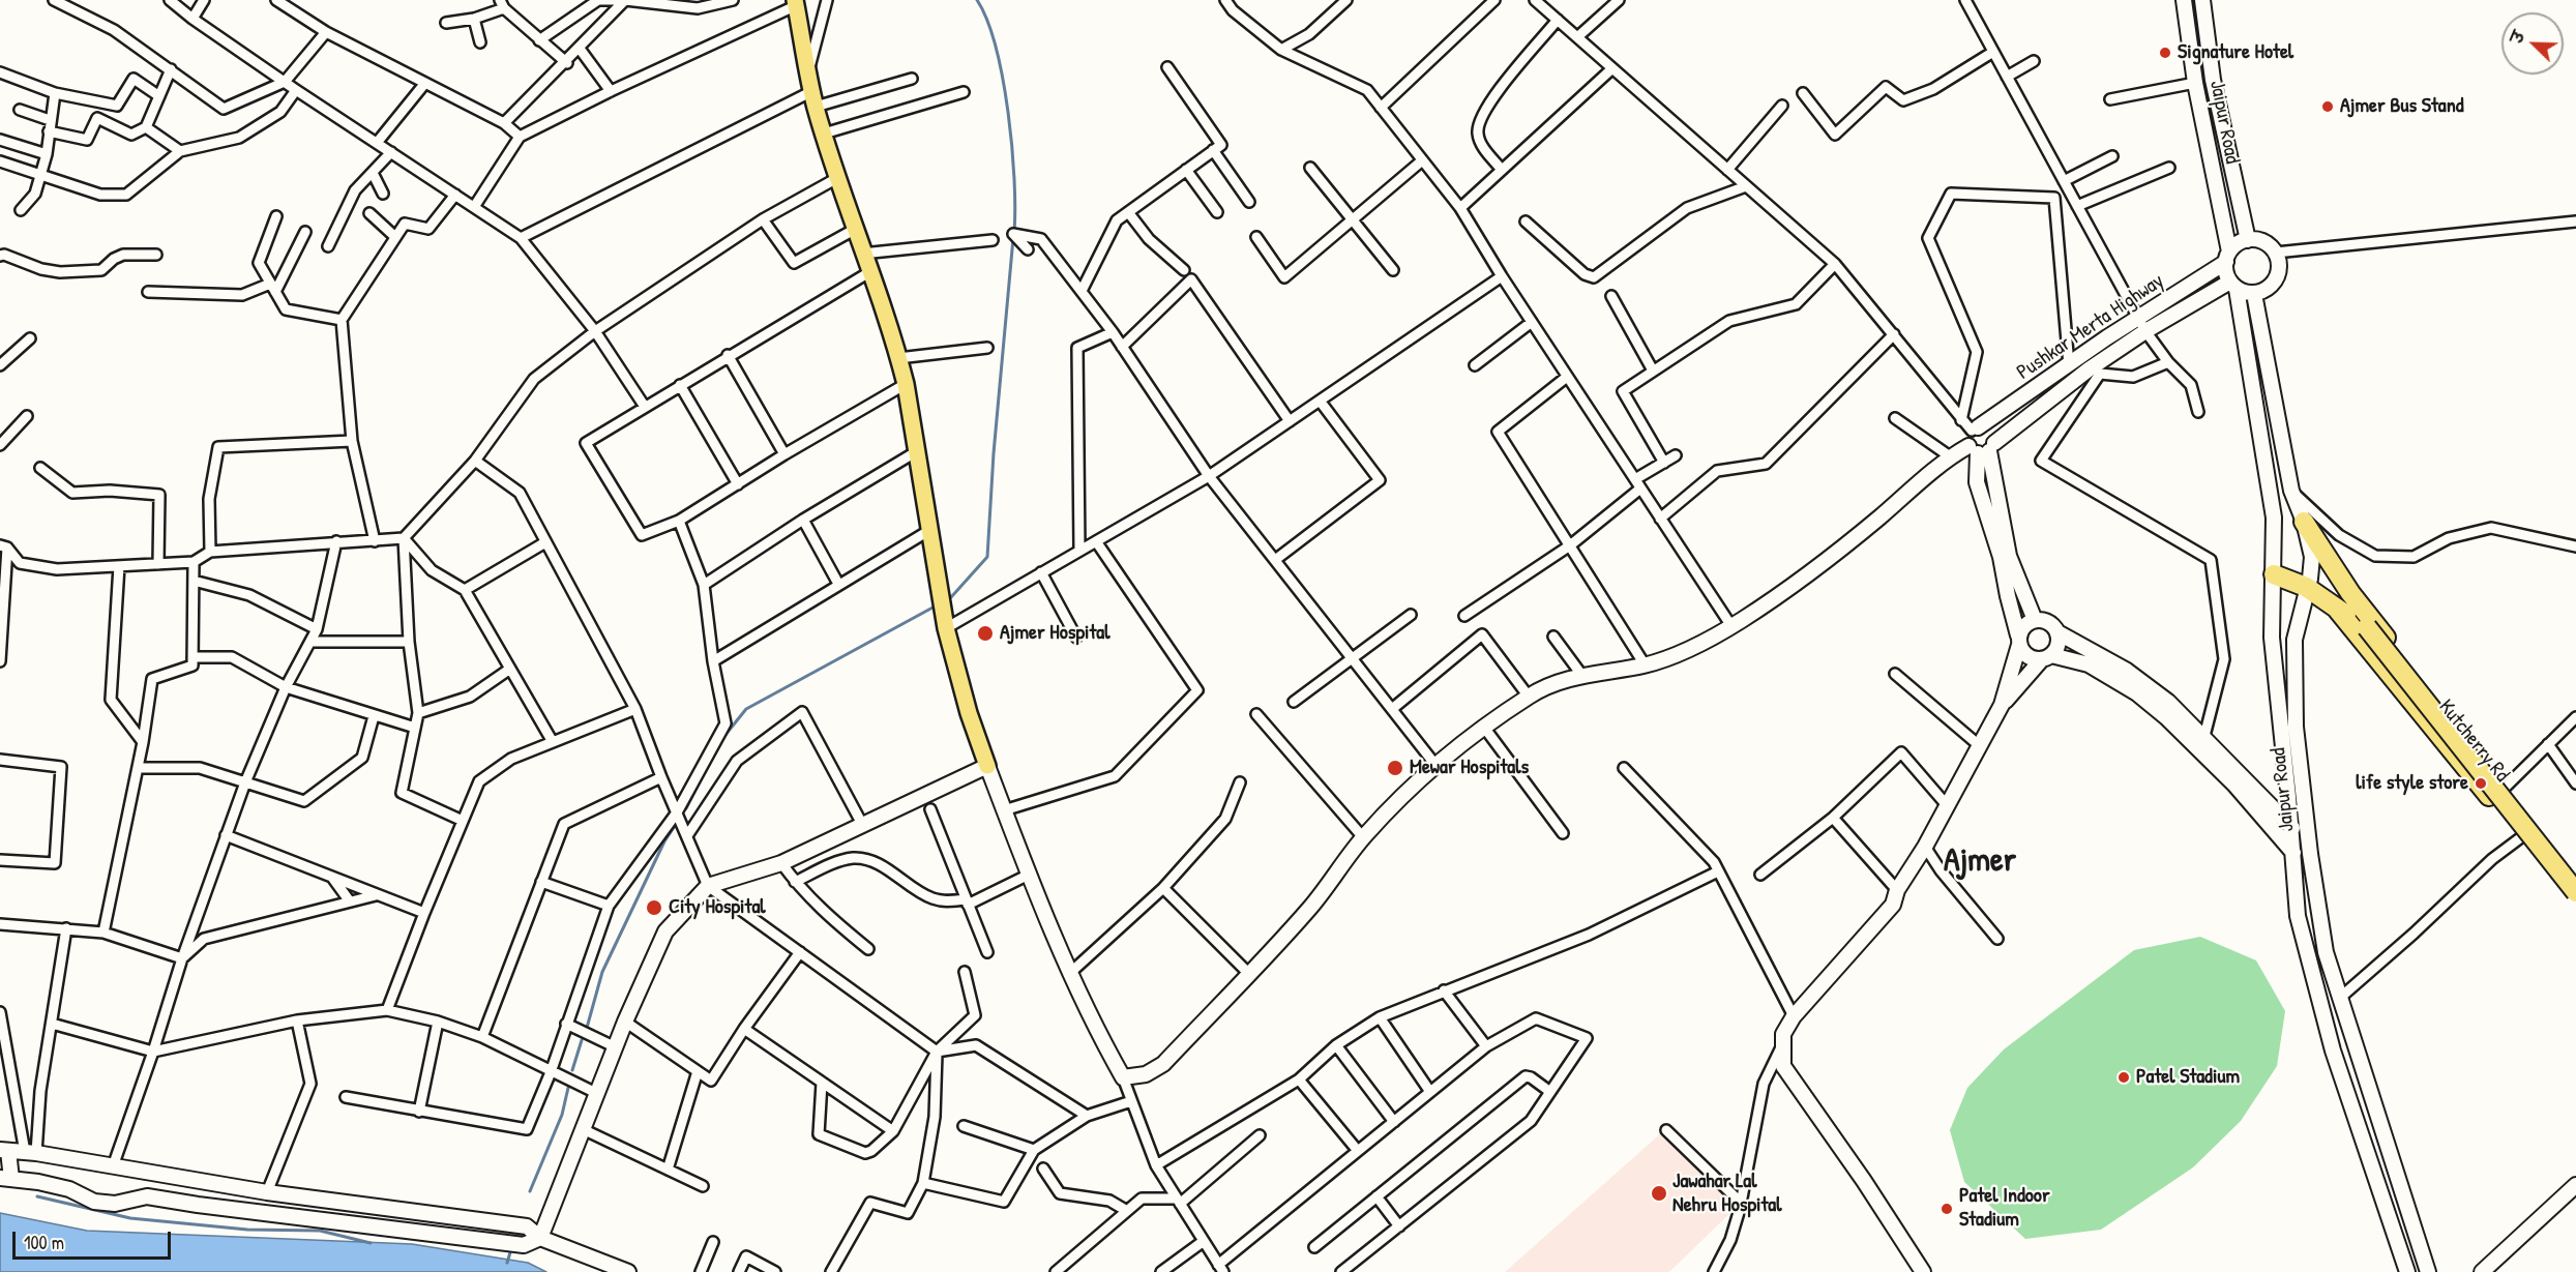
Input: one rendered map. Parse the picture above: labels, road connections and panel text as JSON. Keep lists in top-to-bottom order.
{
  "streets": {
    "highway": ["Kutcherry Rd"],
    "street": ["Jaipur Road", "Pushkar Merta Highway"]
  },
  "crossings": [
    ["Jaipur Road", "Pushkar Merta Highway"]
  ],
  "districts": ["Ajmer"],
  "places": [
    "Signature Hotel",
    "Ajmer Bus Stand",
    "Ajmer Hospital",
    "Mewar Hospitals",
    "life style store",
    "City Hospital",
    "Patel Stadium",
    "Jawahar Lal Nehru Hospital",
    "Patel Indoor Stadium"
  ],
  "scale_bar": "100 m",
  "north": "top left"
}
